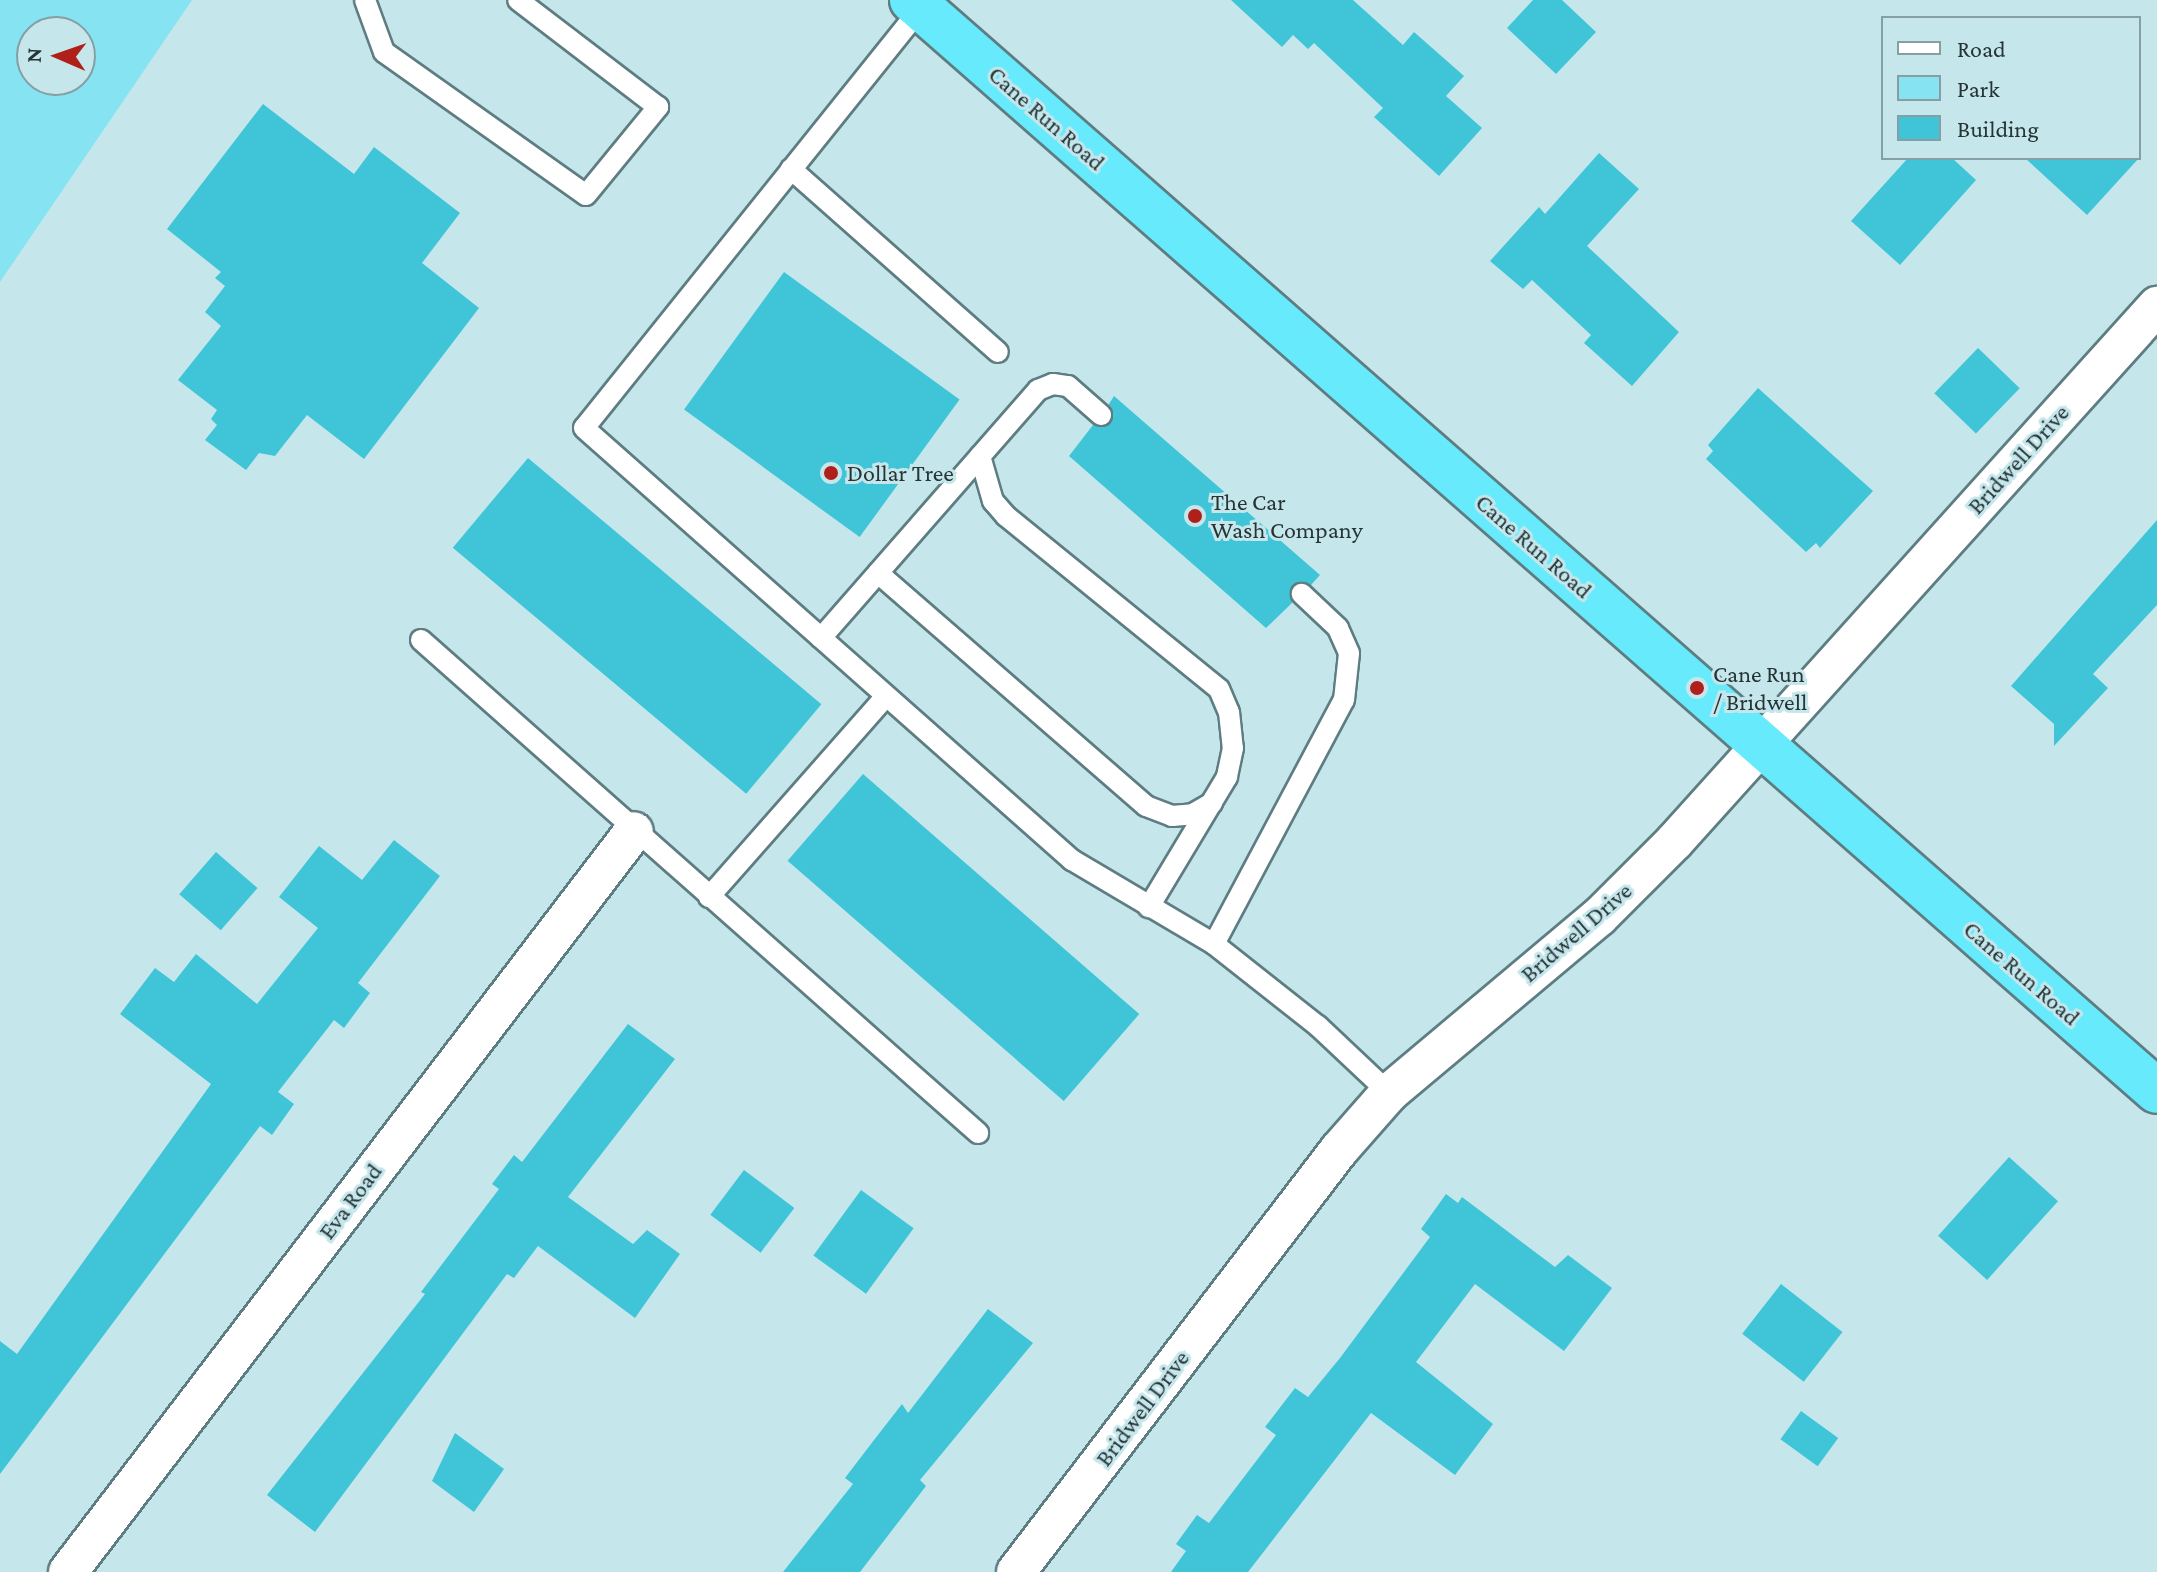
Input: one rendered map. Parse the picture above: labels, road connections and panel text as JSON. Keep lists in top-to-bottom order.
{
  "streets": {
    "highway": ["Cane Run Road"],
    "street": ["Bridwell Drive", "Eva Road"]
  },
  "crossings": [
    ["Cane Run Road", "Bridwell Drive"]
  ],
  "places": ["Dollar Tree", "The Car Wash Company", "Cane Run / Bridwell"],
  "legend": ["Road", "Park", "Building"],
  "north": "left"
}
